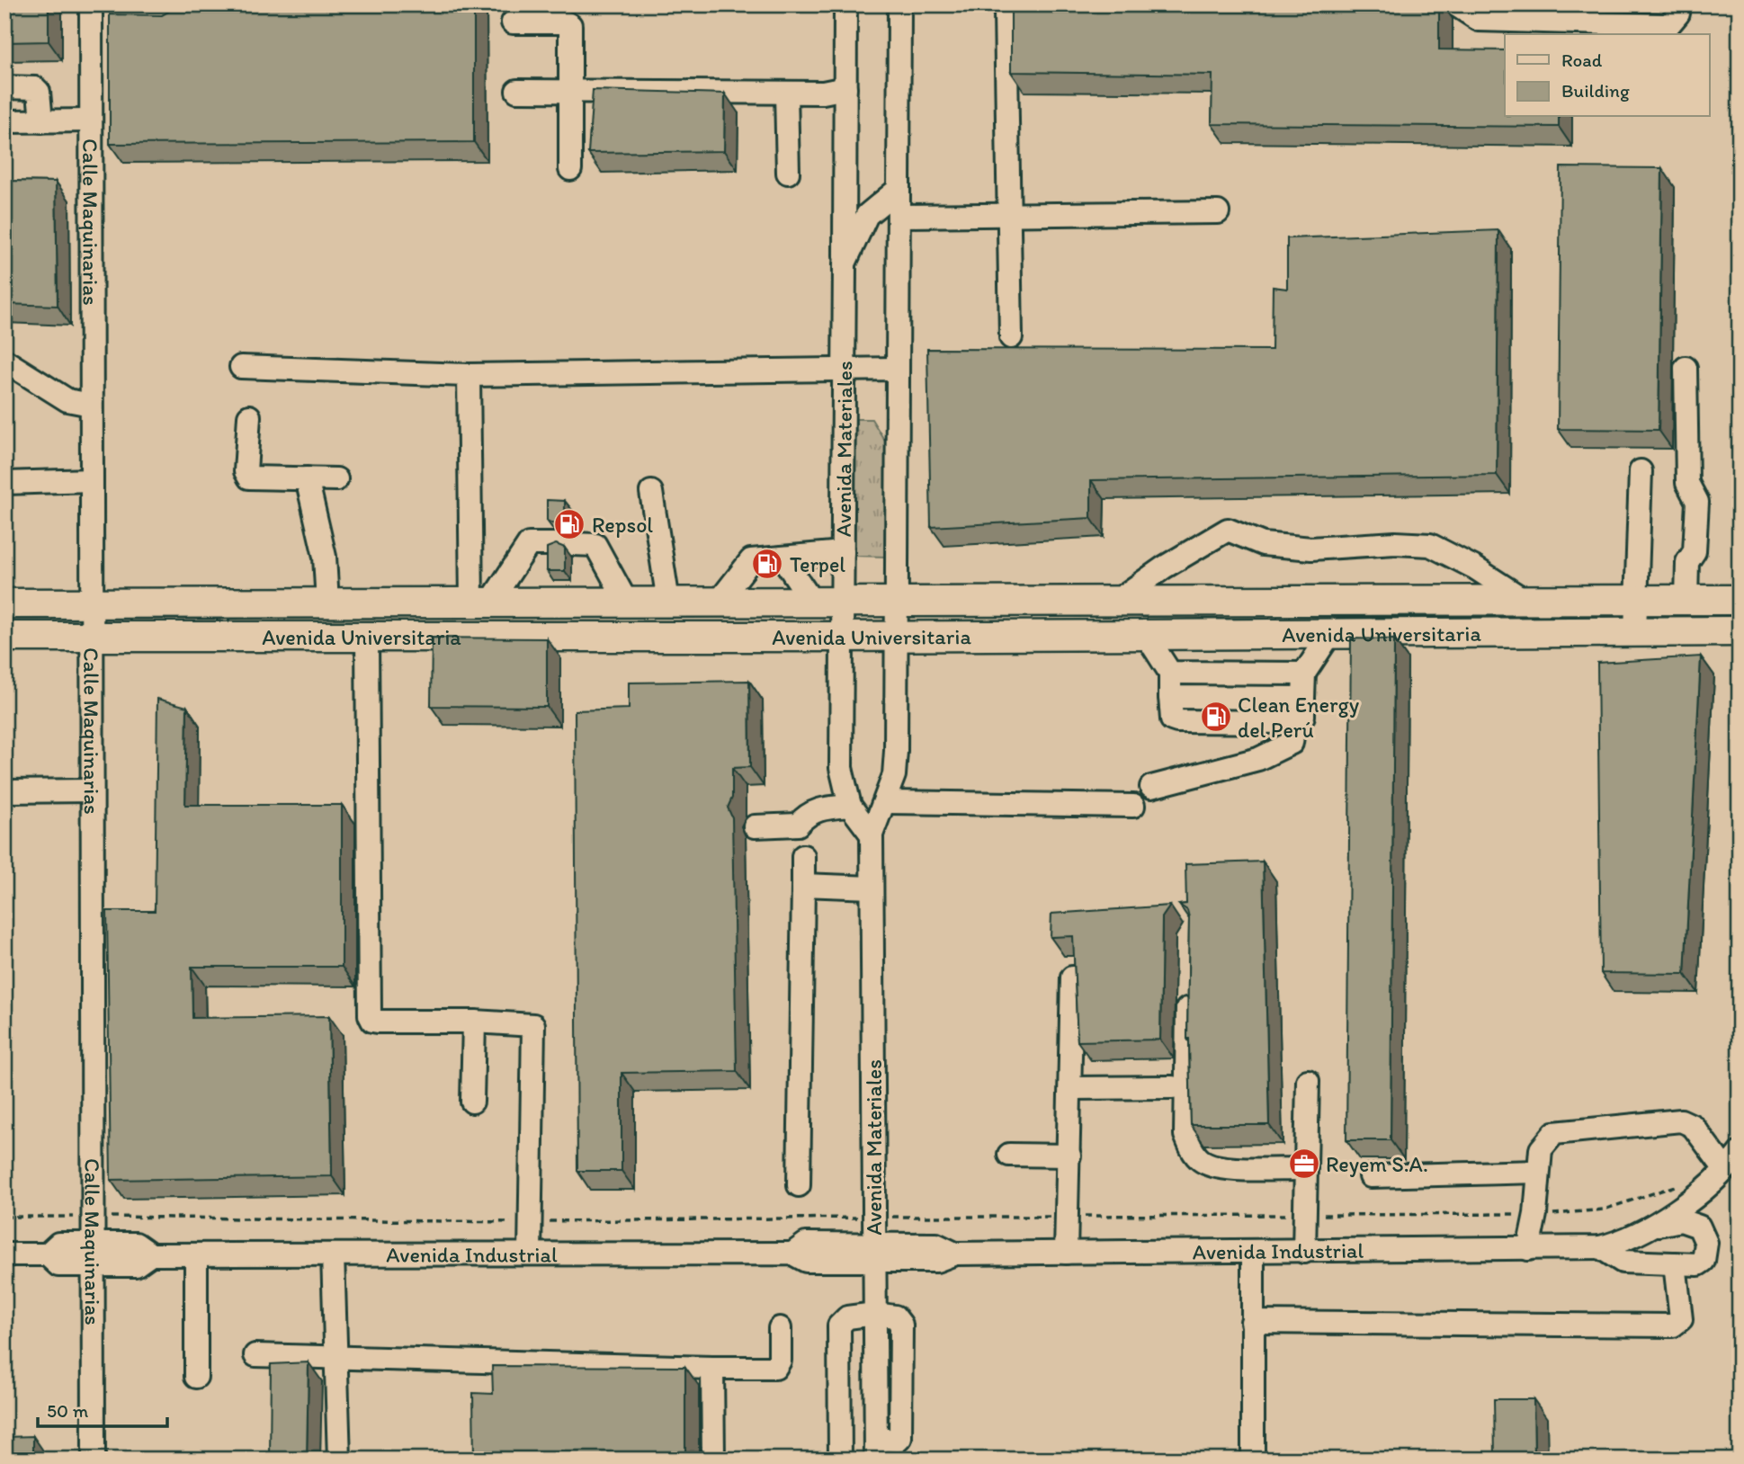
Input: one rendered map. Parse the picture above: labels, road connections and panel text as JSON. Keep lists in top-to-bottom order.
{
  "streets": {
    "main road": ["Avenida Universitaria"],
    "street": ["Calle Maquinarias", "Avenida Materiales", "Avenida Industrial"]
  },
  "crossings": [
    ["Calle Maquinarias", "Avenida Universitaria"],
    ["Calle Maquinarias", "Avenida Industrial"],
    ["Avenida Materiales", "Avenida Universitaria"],
    ["Avenida Materiales", "Avenida Industrial"]
  ],
  "places": {
    "fuel station": ["Repsol", "Terpel", "Clean Energy del Perú"],
    "office": ["Reyem S.A."]
  },
  "legend": ["Road", "Building"],
  "scale_bar": "50 m"
}
